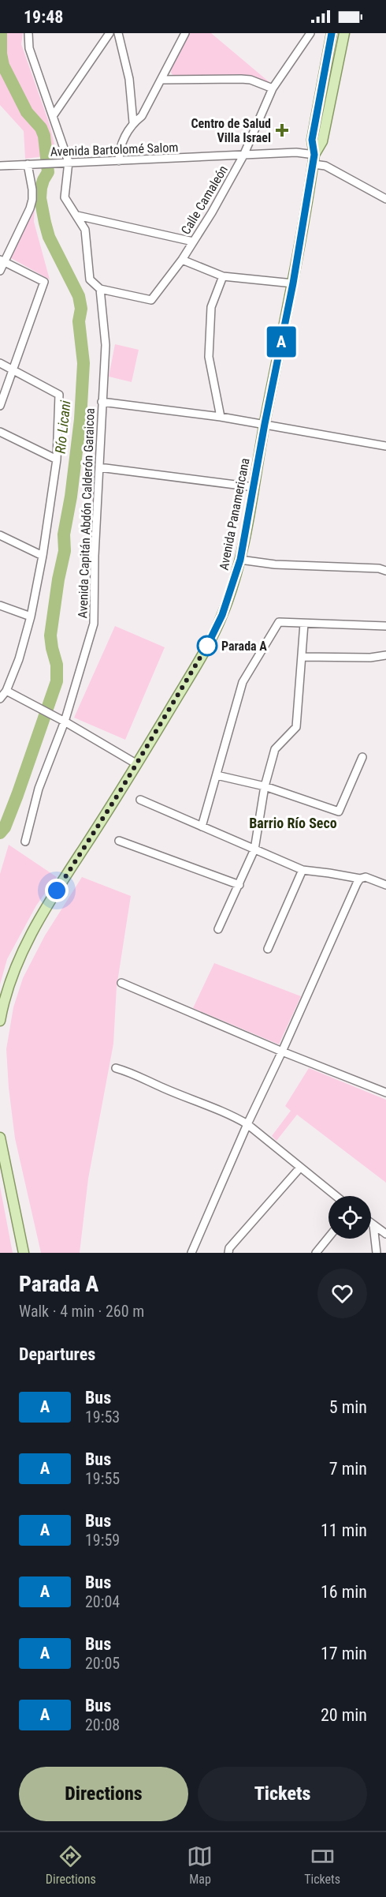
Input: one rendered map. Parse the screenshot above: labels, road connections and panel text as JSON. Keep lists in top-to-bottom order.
{
  "streets": {
    "main road": ["Avenida Panamericana"],
    "street": ["Avenida Bartolomé Salom", "Calle Camaleón", "Avenida Capitán Abdón Calderón Garaicoa"]
  },
  "crossings": [
    ["Avenida Bartolomé Salom", "Calle Camaleón"],
    ["Avenida Bartolomé Salom", "Avenida Capitán Abdón Calderón Garaicoa"],
    ["Avenida Bartolomé Salom", "Avenida Panamericana"],
    ["Calle Camaleón", "Avenida Capitán Abdón Calderón Garaicoa"]
  ],
  "districts": ["Barrio Río Seco"],
  "water": ["Río Licani"],
  "places": {
    "health": ["Centro de Salud Villa Israel"],
    "other": ["Parada A"]
  },
  "lines": ["bus line A"],
  "page": {
    "status": "19:48",
    "on_map": "A",
    "heading": [
      ["Parada A", "Walk · 4 min · 260 m"],
      "Departures"
    ],
    "list": [
      {
        "mark": "A",
        "name": "Bus",
        "note": "19:53",
        "value": "5 min"
      },
      {
        "mark": "A",
        "name": "Bus",
        "note": "19:55",
        "value": "7 min"
      },
      {
        "mark": "A",
        "name": "Bus",
        "note": "19:59",
        "value": "11 min"
      },
      {
        "mark": "A",
        "name": "Bus",
        "note": "20:04",
        "value": "16 min"
      },
      {
        "mark": "A",
        "name": "Bus",
        "note": "20:05",
        "value": "17 min"
      },
      {
        "mark": "A",
        "name": "Bus",
        "note": "20:08",
        "value": "20 min"
      }
    ],
    "buttons": ["Directions", "Tickets"],
    "tabs": ["Directions", "Map", "Tickets"]
  }
}
